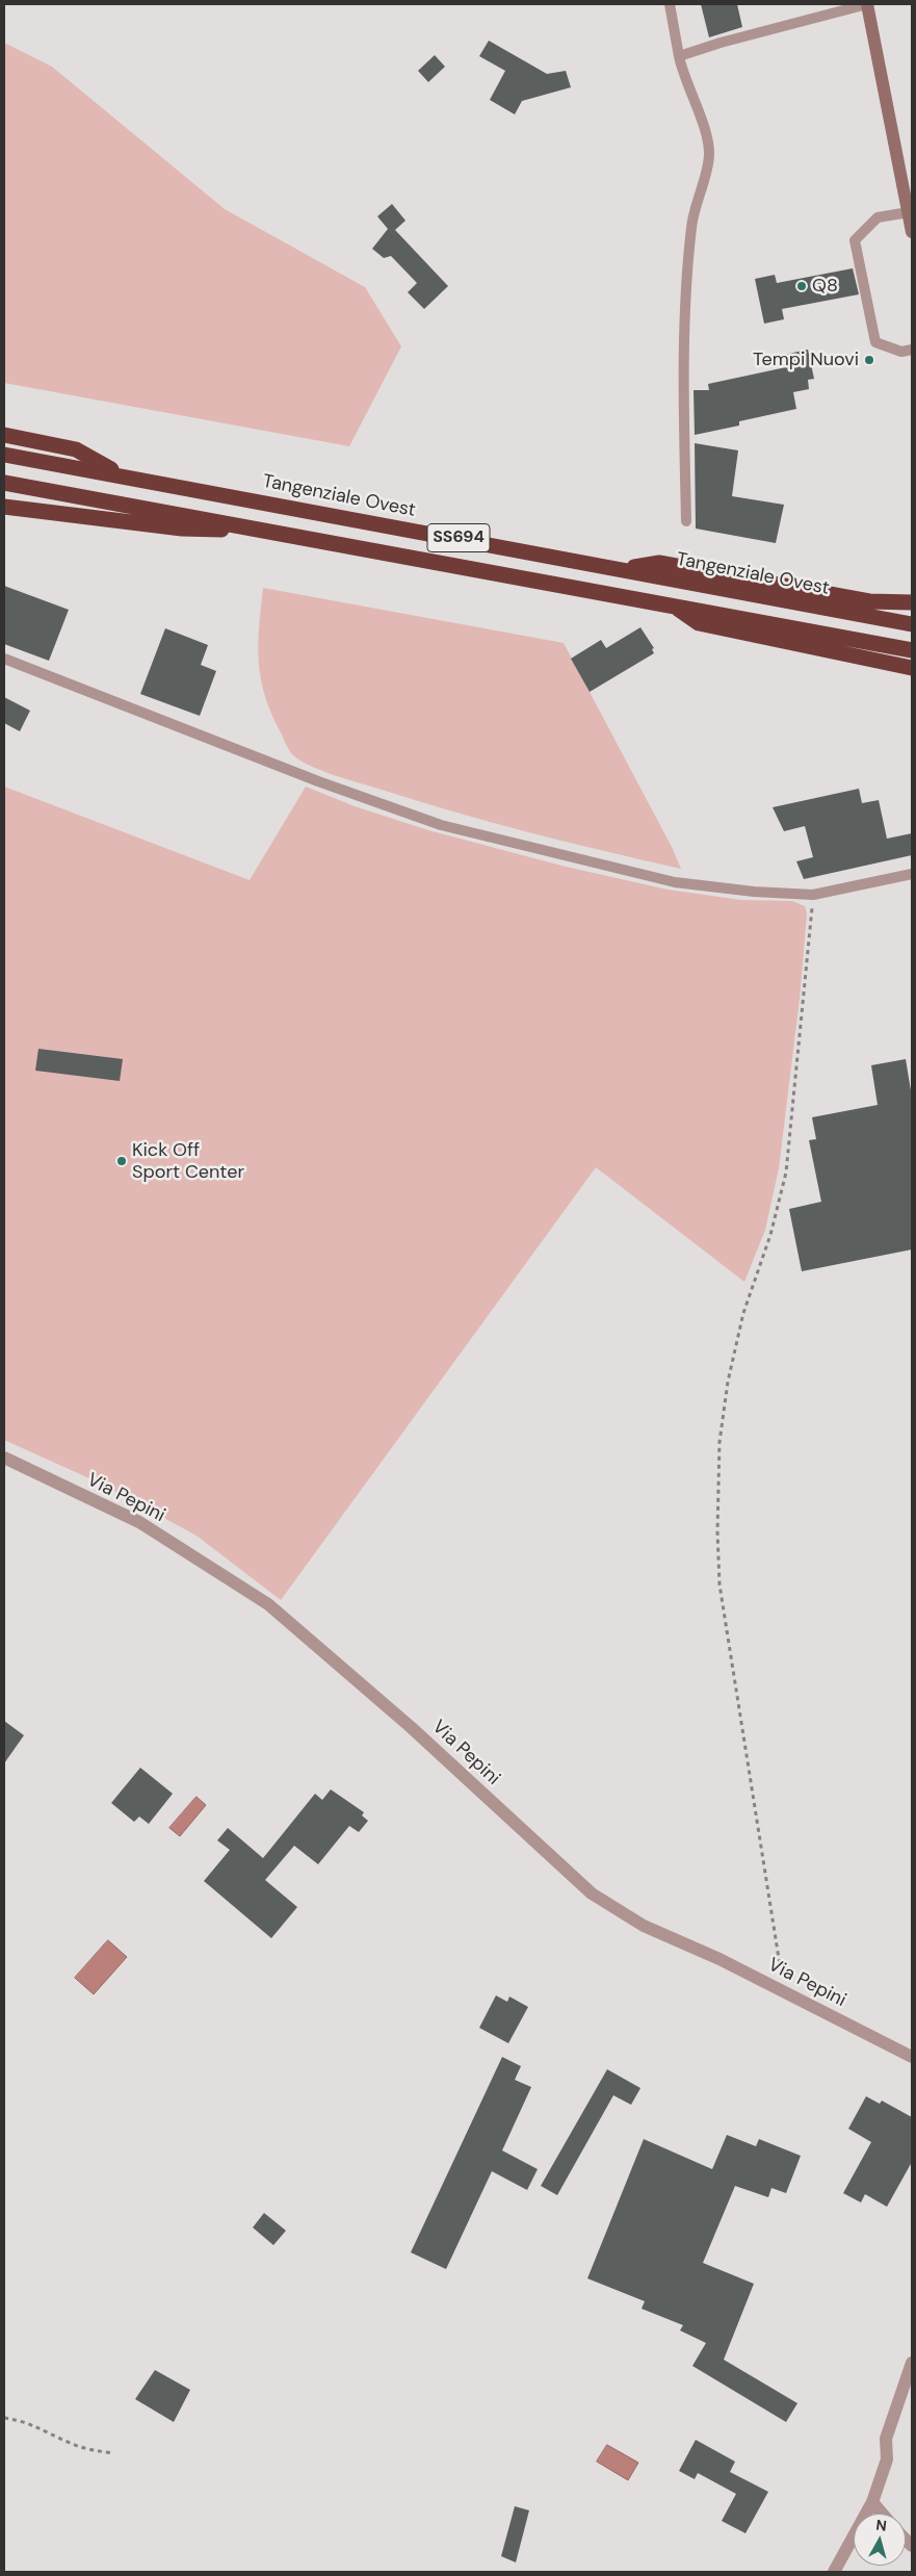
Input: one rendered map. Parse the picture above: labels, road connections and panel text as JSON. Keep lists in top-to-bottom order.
{
  "streets": {
    "highway": ["Tangenziale Ovest", "SS694"],
    "street": ["Via Pepini"]
  },
  "places": ["Q8", "Tempi Nuovi", "Kick Off Sport Center"],
  "north": "top"
}
